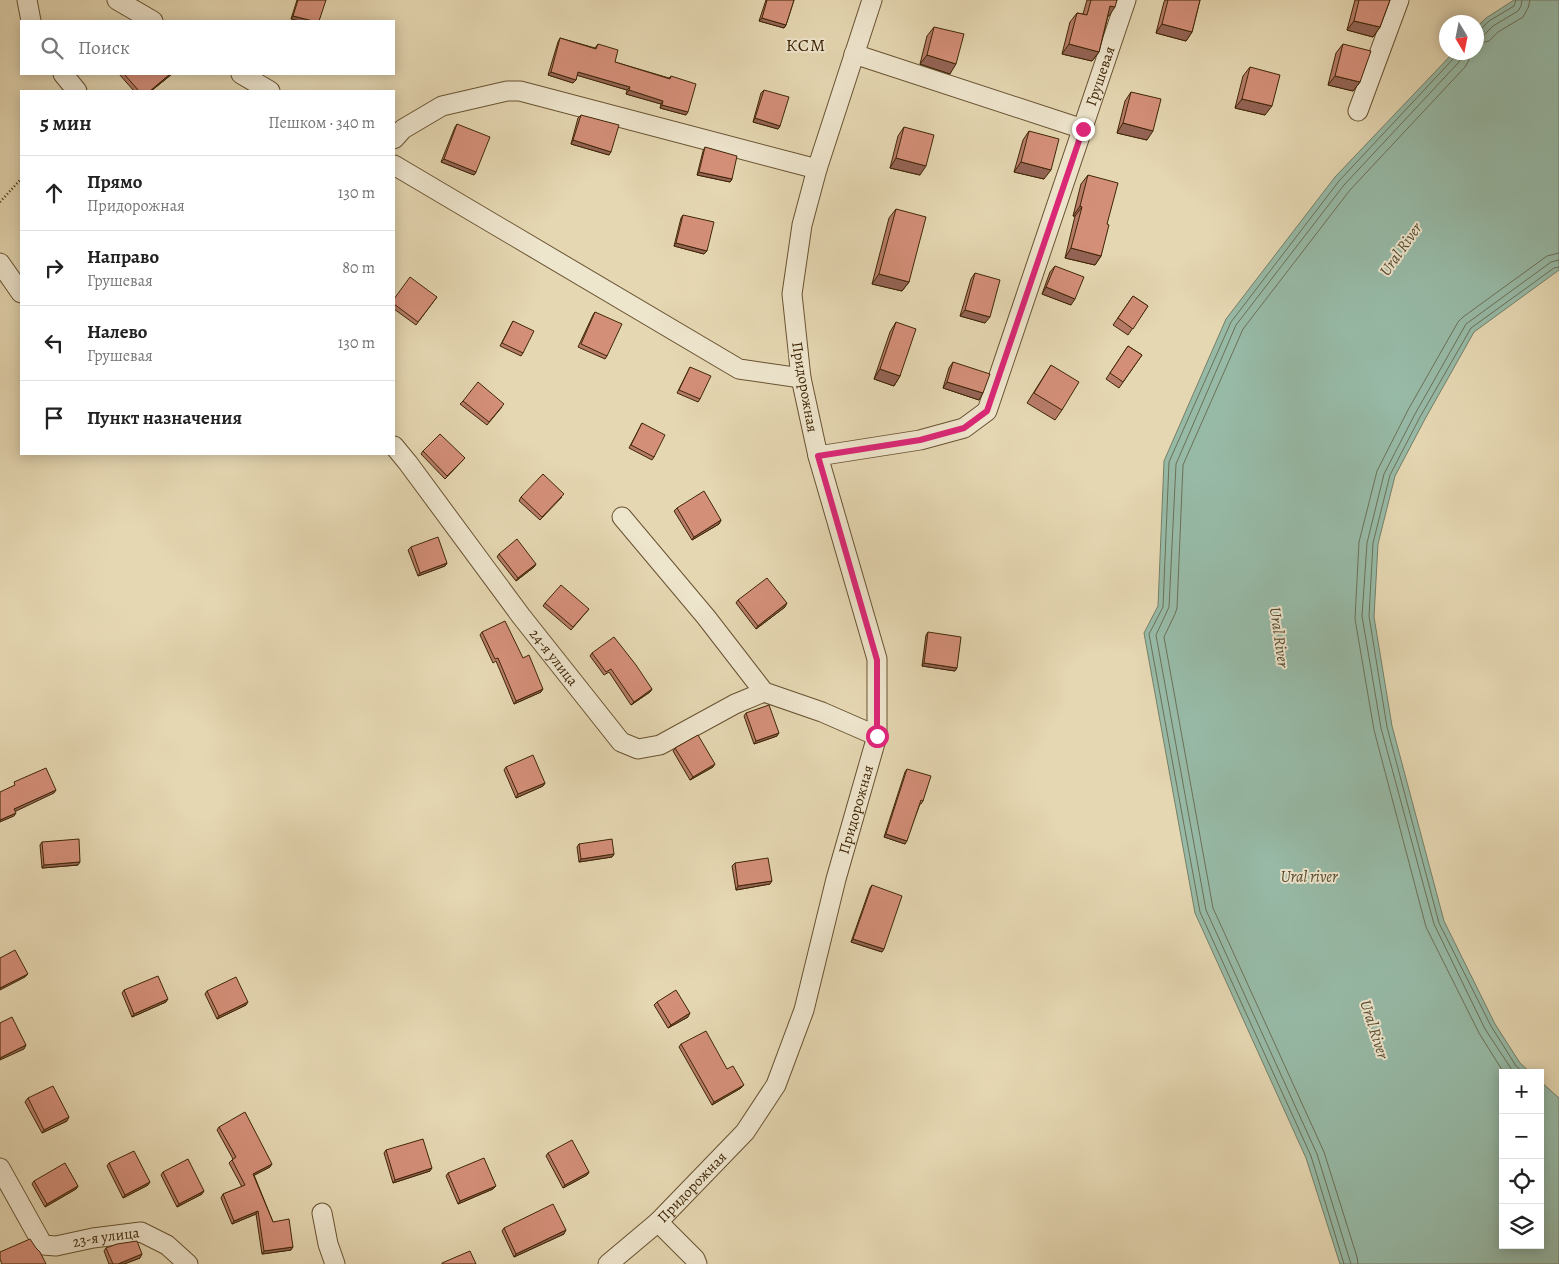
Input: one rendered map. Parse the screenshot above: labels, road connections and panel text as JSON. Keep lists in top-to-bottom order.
{
  "streets": {
    "street": [
      "Грушевая",
      "Придорожная",
      "24-я улица",
      "23-я улица"
    ]
  },
  "crossings": [
    ["Грушевая", "Придорожная"]
  ],
  "districts": ["КСМ"],
  "water": ["Ural River", "Ural river"],
  "north": "bottom",
  "page": {
    "search": "Поиск",
    "heading": ["5 мин", "Пешком · 340 m"],
    "list": [
      ["Прямо", "Придорожная", "130 m"],
      ["Направо", "Грушевая", "80 m"],
      ["Налево", "Грушевая", "130 m"],
      "Пункт назначения"
    ],
    "map_buttons": ["+", "−"]
  }
}
